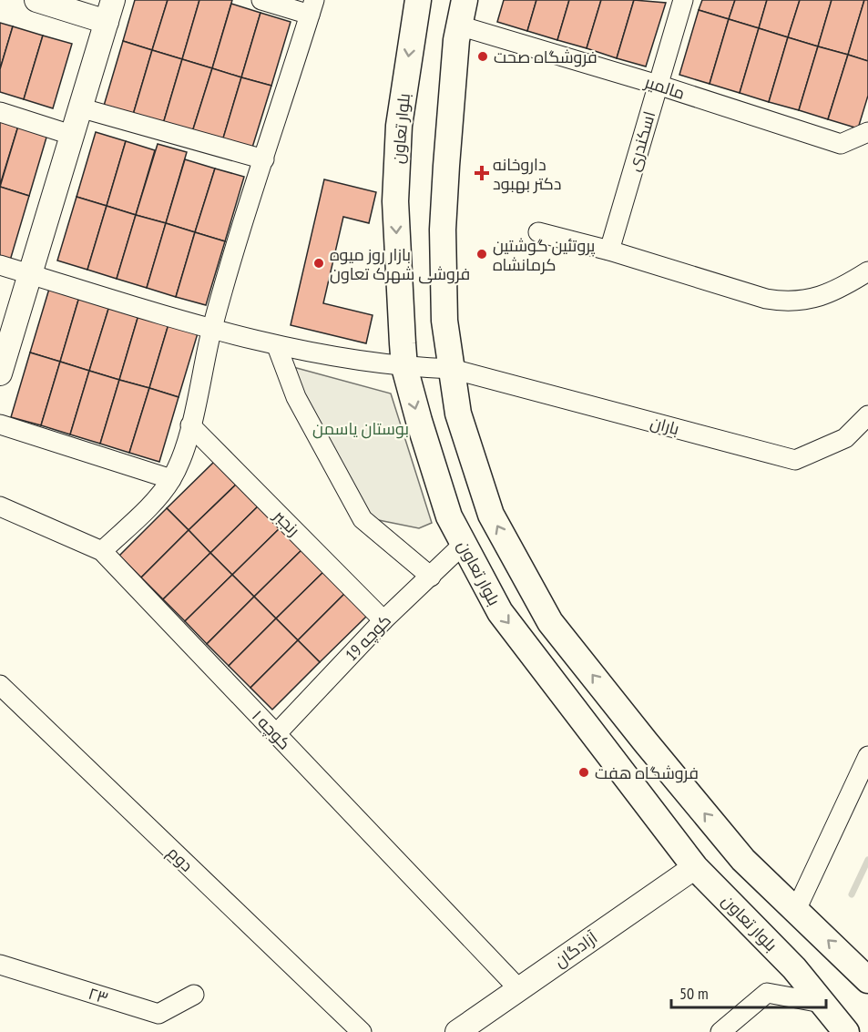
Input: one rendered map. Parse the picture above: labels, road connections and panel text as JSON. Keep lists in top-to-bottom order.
{
  "streets": {
    "main road": ["بلوار تعاون"],
    "street": [
      "مالمیر",
      "اسکندری",
      "باران",
      "رنجبر",
      "کوچه 19",
      "کوچه ۱",
      "دوم",
      "آزادگان",
      "۲۳"
    ]
  },
  "crossings": [
    ["مالمیر", "اسکندری"],
    ["بلوار تعاون", "باران"],
    ["بلوار تعاون", "کوچه 19"],
    ["بلوار تعاون", "آزادگان"],
    ["رنجبر", "کوچه 19"],
    ["کوچه 19", "کوچه ۱"],
    ["کوچه ۱", "آزادگان"]
  ],
  "parks": ["بوستان یاسمن"],
  "places": {
    "other": [
      "فروشگاه صحت",
      "پروتئین گوشتین کرمانشاه",
      "بازار روز میوه فروشی شهرک تعاون",
      "فروشگاه هفت"
    ],
    "health": ["داروخانه دکتر بهبود"]
  },
  "scale_bar": "50 m"
}
